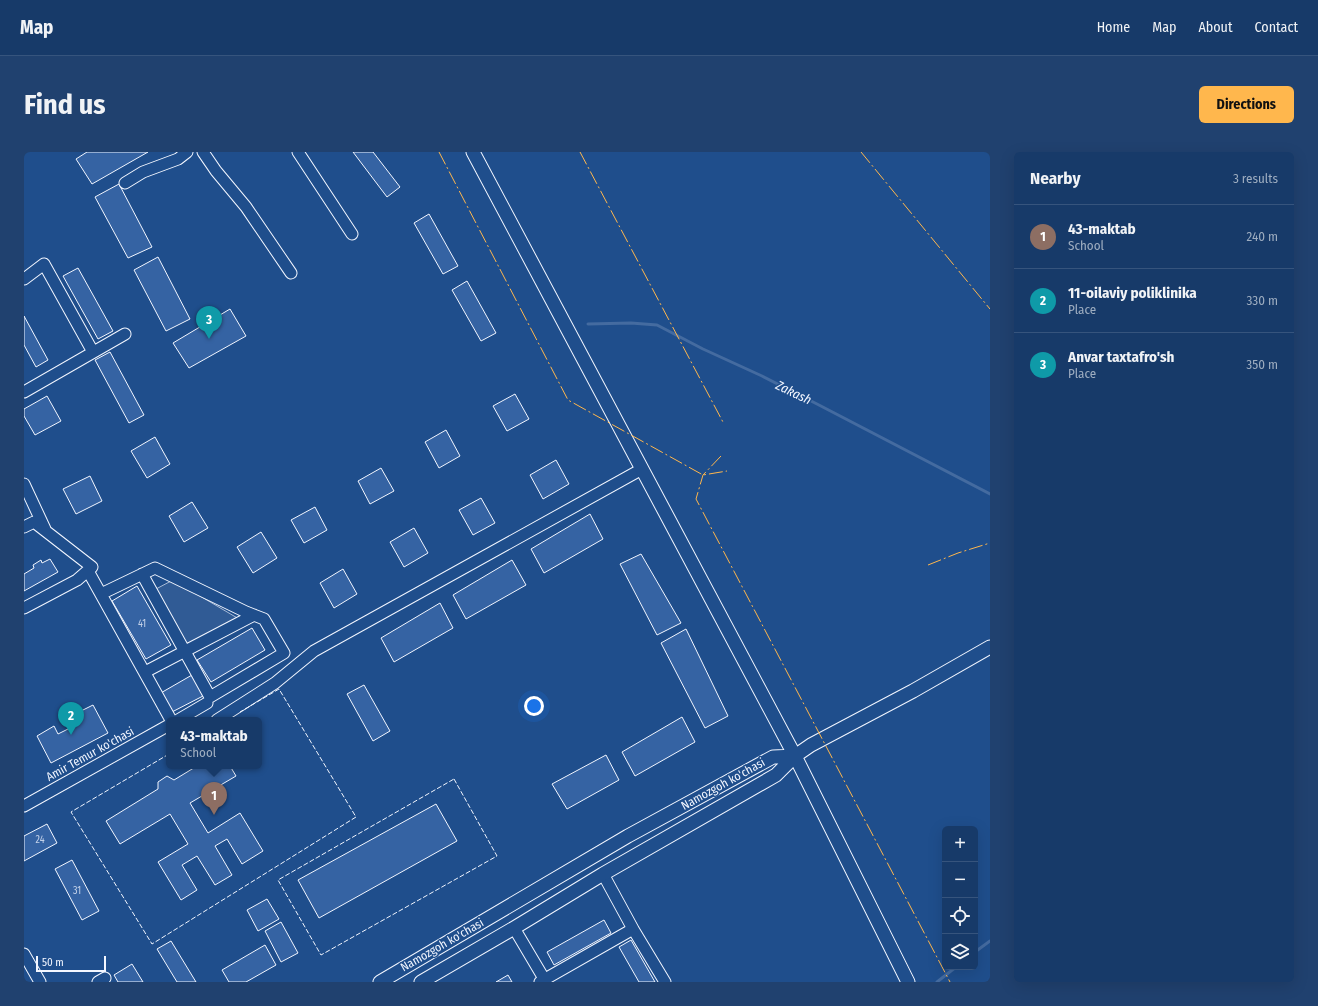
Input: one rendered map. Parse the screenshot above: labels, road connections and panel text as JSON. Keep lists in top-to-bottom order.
{
  "streets": {
    "main road": ["Namozgoh ko'chasi"],
    "street": ["Amir Temur ko'chasi"]
  },
  "water": ["Zakash"],
  "house_numbers": ["41", "24", "31"],
  "scale_bar": "50 m",
  "page": {
    "header": "Map",
    "nav": [
      "Home",
      "Map",
      "About",
      "Contact"
    ],
    "buttons": "Directions",
    "title": "Find us",
    "heading": ["Nearby", "3 results"],
    "list": [
      {
        "mark": "1",
        "name": "43-maktab",
        "note": "School",
        "value": "240 m"
      },
      {
        "mark": "2",
        "name": "11-oilaviy poliklinika",
        "note": "Place",
        "value": "330 m"
      },
      {
        "mark": "3",
        "name": "Anvar taxtafro'sh",
        "note": "Place",
        "value": "350 m"
      }
    ],
    "pins": ["3", "2", "1"],
    "popup": ["43-maktab", "School"],
    "map_buttons": ["+", "−"],
    "scale": "50 m"
  }
}
